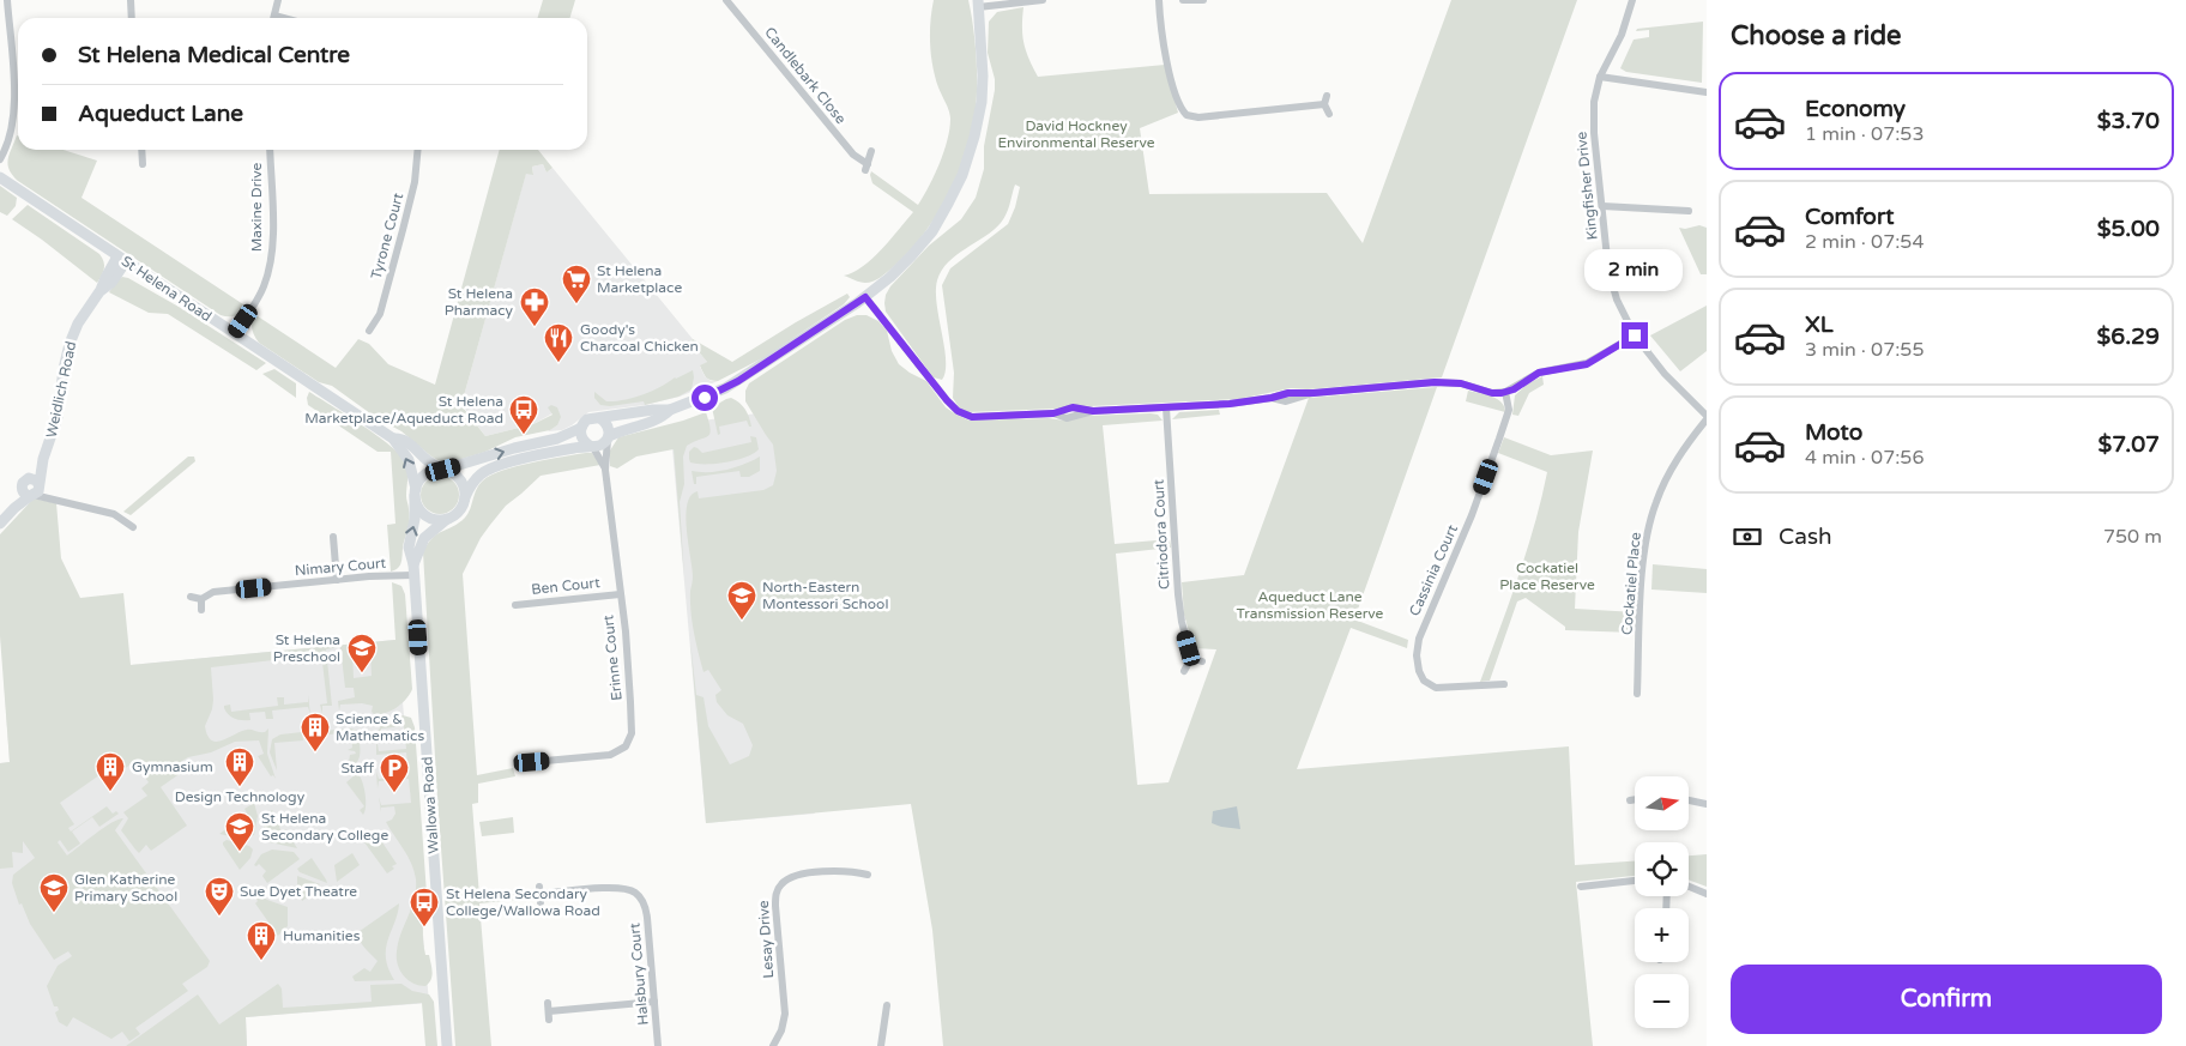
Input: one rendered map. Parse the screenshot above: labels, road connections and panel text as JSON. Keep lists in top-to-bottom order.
{
  "streets": {
    "main road": ["St Helena Road", "Weidlich Road", "Wallowa Road"],
    "street": [
      "Candlebark Close",
      "Kingfisher Drive",
      "Maxine Drive",
      "Tyrone Court",
      "Citriodora Court",
      "Nimary Court",
      "Cassinia Court",
      "Cockatiel Place",
      "Ben Court",
      "Erinne Court",
      "Lesay Drive",
      "Halsbury Court"
    ]
  },
  "crossings": [
    ["Kingfisher Drive", "Cockatiel Place"],
    ["Maxine Drive", "St Helena Road"],
    ["St Helena Road", "Weidlich Road"],
    ["St Helena Road", "Wallowa Road"],
    ["Nimary Court", "Wallowa Road"],
    ["Ben Court", "Erinne Court"]
  ],
  "parks": ["David Hockney Environmental Reserve", "Cockatiel Place Reserve", "Aqueduct Lane Transmission Reserve"],
  "places": {
    "supermarket": ["St Helena Marketplace"],
    "pharmacy": ["St Helena Pharmacy"],
    "restaurant": ["Goody's Charcoal Chicken"],
    "bus stop": ["St Helena Marketplace/Aqueduct Road", "St Helena Secondary College/Wallowa Road"],
    "school or university": [
      "North-Eastern Montessori School",
      "St Helena Preschool",
      "St Helena Secondary College",
      "Glen Katherine Primary School"
    ],
    "building": [
      "Science & Mathematics",
      "Design Technology",
      "Gymnasium",
      "Humanities"
    ],
    "parking": ["Staff"],
    "theatre": ["Sue Dyet Theatre"]
  },
  "north": "right",
  "page": {
    "heading": "Choose a ride",
    "banner": ["St Helena Medical Centre", "Aqueduct Lane"],
    "list": [
      {
        "name": "Economy",
        "note": "1 min · 07:53",
        "value": "$3.70"
      },
      {
        "name": "Comfort",
        "note": "2 min · 07:54",
        "value": "$5.00"
      },
      {
        "name": "XL",
        "note": "3 min · 07:55",
        "value": "$6.29"
      },
      {
        "name": "Moto",
        "note": "4 min · 07:56",
        "value": "$7.07"
      }
    ],
    "bubble": "2 min",
    "pay": ["Cash", "750 m"],
    "map_buttons": ["+", "−"],
    "buttons": "Confirm"
  }
}
